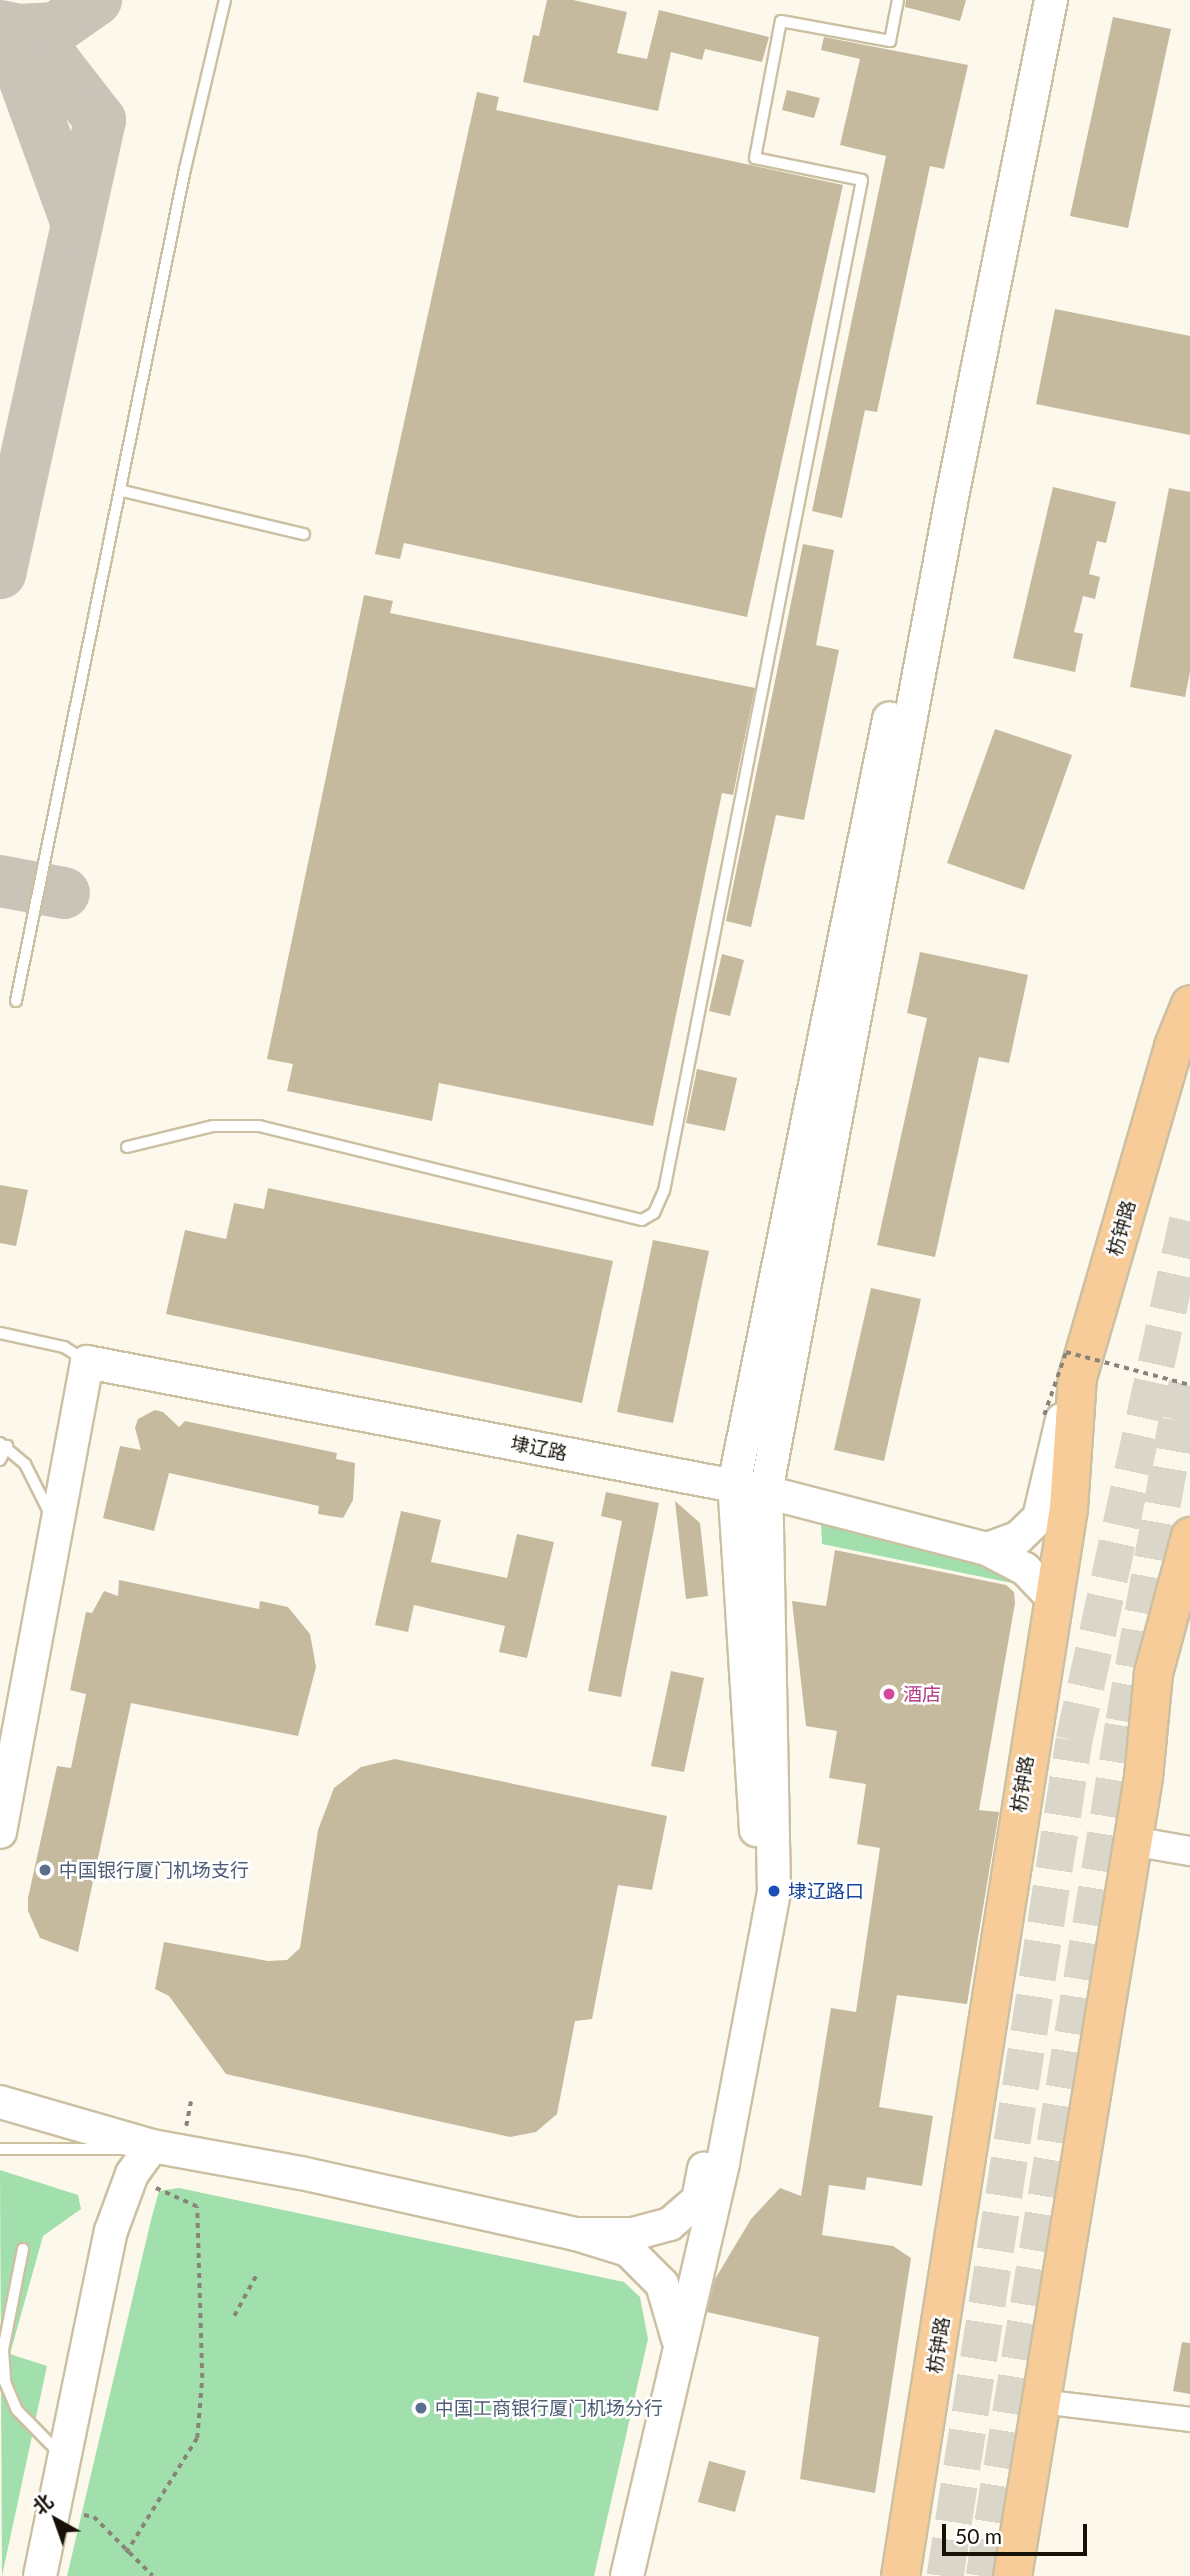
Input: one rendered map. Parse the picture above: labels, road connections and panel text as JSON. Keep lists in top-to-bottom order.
{
  "streets": {
    "highway": ["枋钟路"],
    "main road": ["埭辽路"]
  },
  "crossings": [
    ["枋钟路", "埭辽路"]
  ],
  "places": [
    "酒店",
    "中国银行厦门机场支行",
    "埭辽路口",
    "中国工商银行厦门机场分行"
  ],
  "scale_bar": "50 m",
  "north": "top left"
}
